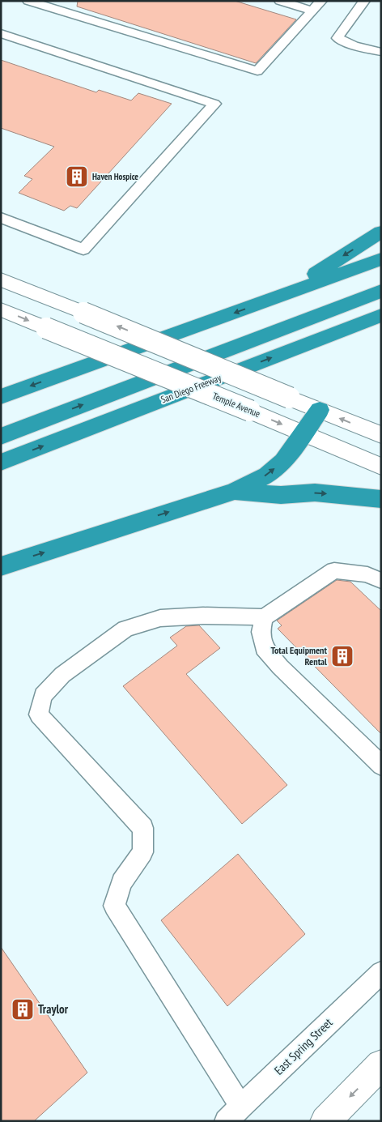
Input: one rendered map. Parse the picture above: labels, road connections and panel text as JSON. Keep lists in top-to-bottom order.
{
  "streets": {
    "highway": ["San Diego Freeway"],
    "main road": ["Temple Avenue"],
    "lane": ["East Spring Street"]
  },
  "places": {
    "building": ["Haven Hospice", "Total Equipment Rental", "Traylor"]
  }
}
